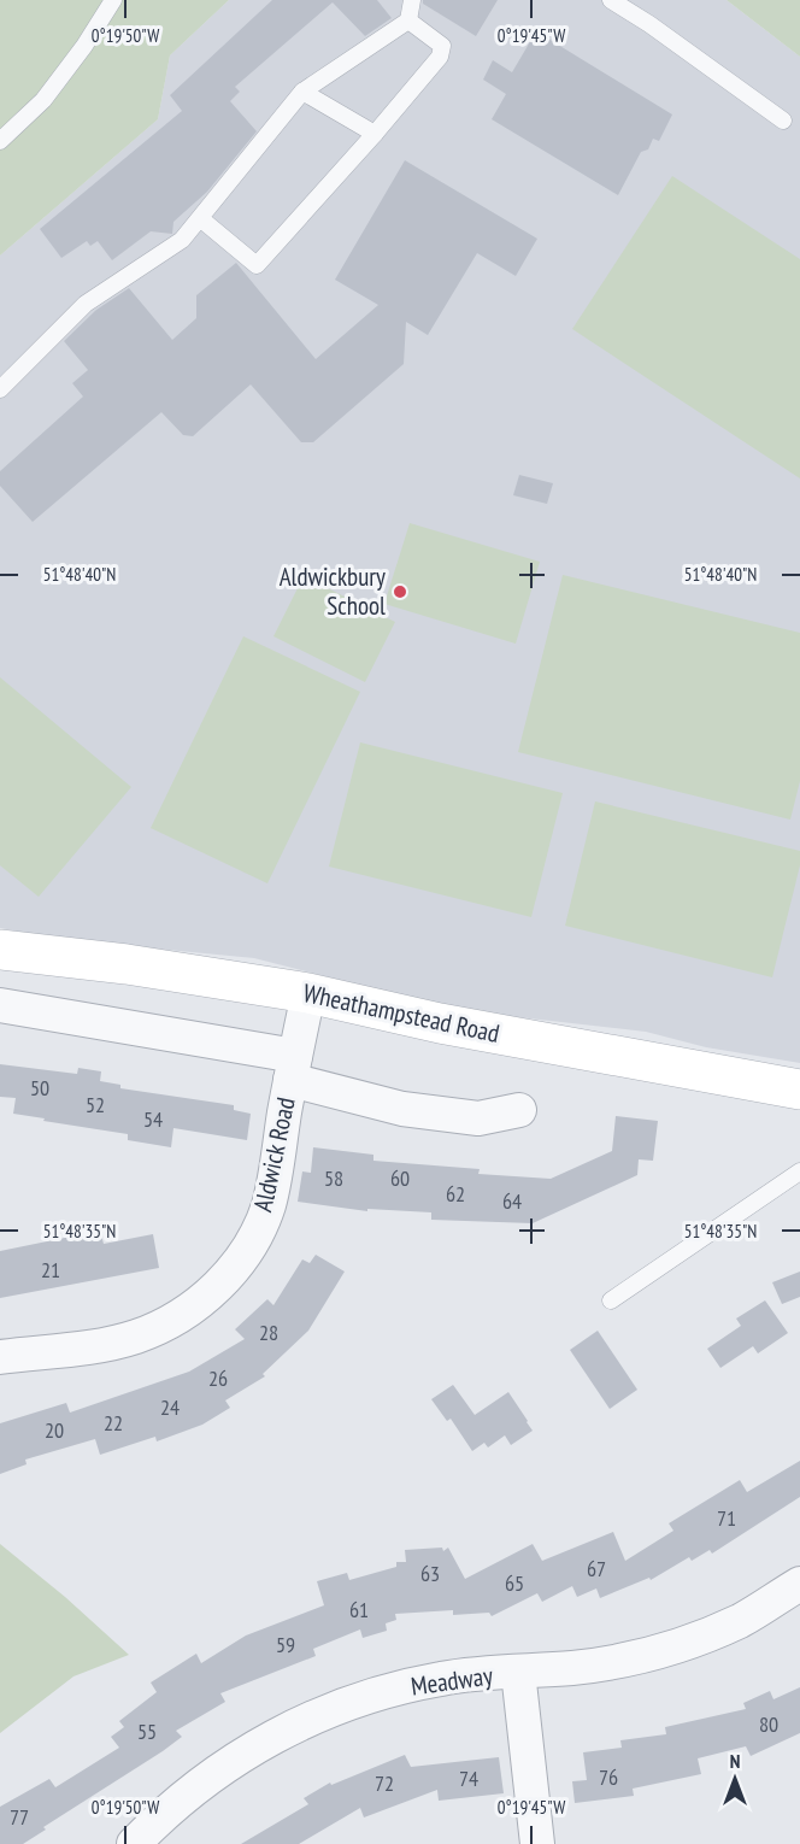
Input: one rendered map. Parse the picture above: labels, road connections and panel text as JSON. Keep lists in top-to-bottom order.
{
  "streets": {
    "street": ["Wheathampstead Road", "Aldwick Road", "Meadway"]
  },
  "crossings": [
    ["Wheathampstead Road", "Aldwick Road"]
  ],
  "places": ["Aldwickbury School"],
  "house_numbers": [
    "50",
    "52",
    "54",
    "58",
    "60",
    "62",
    "64",
    "21",
    "28",
    "26",
    "24",
    "22",
    "20",
    "71",
    "67",
    "63",
    "65",
    "61",
    "59",
    "80",
    "55",
    "76",
    "74",
    "72",
    "77"
  ],
  "north": "top",
  "coordinates": [
    "0°19'50\"W",
    "0°19'45\"W",
    "51°48'40\"N",
    "51°48'35\"N"
  ]
}
